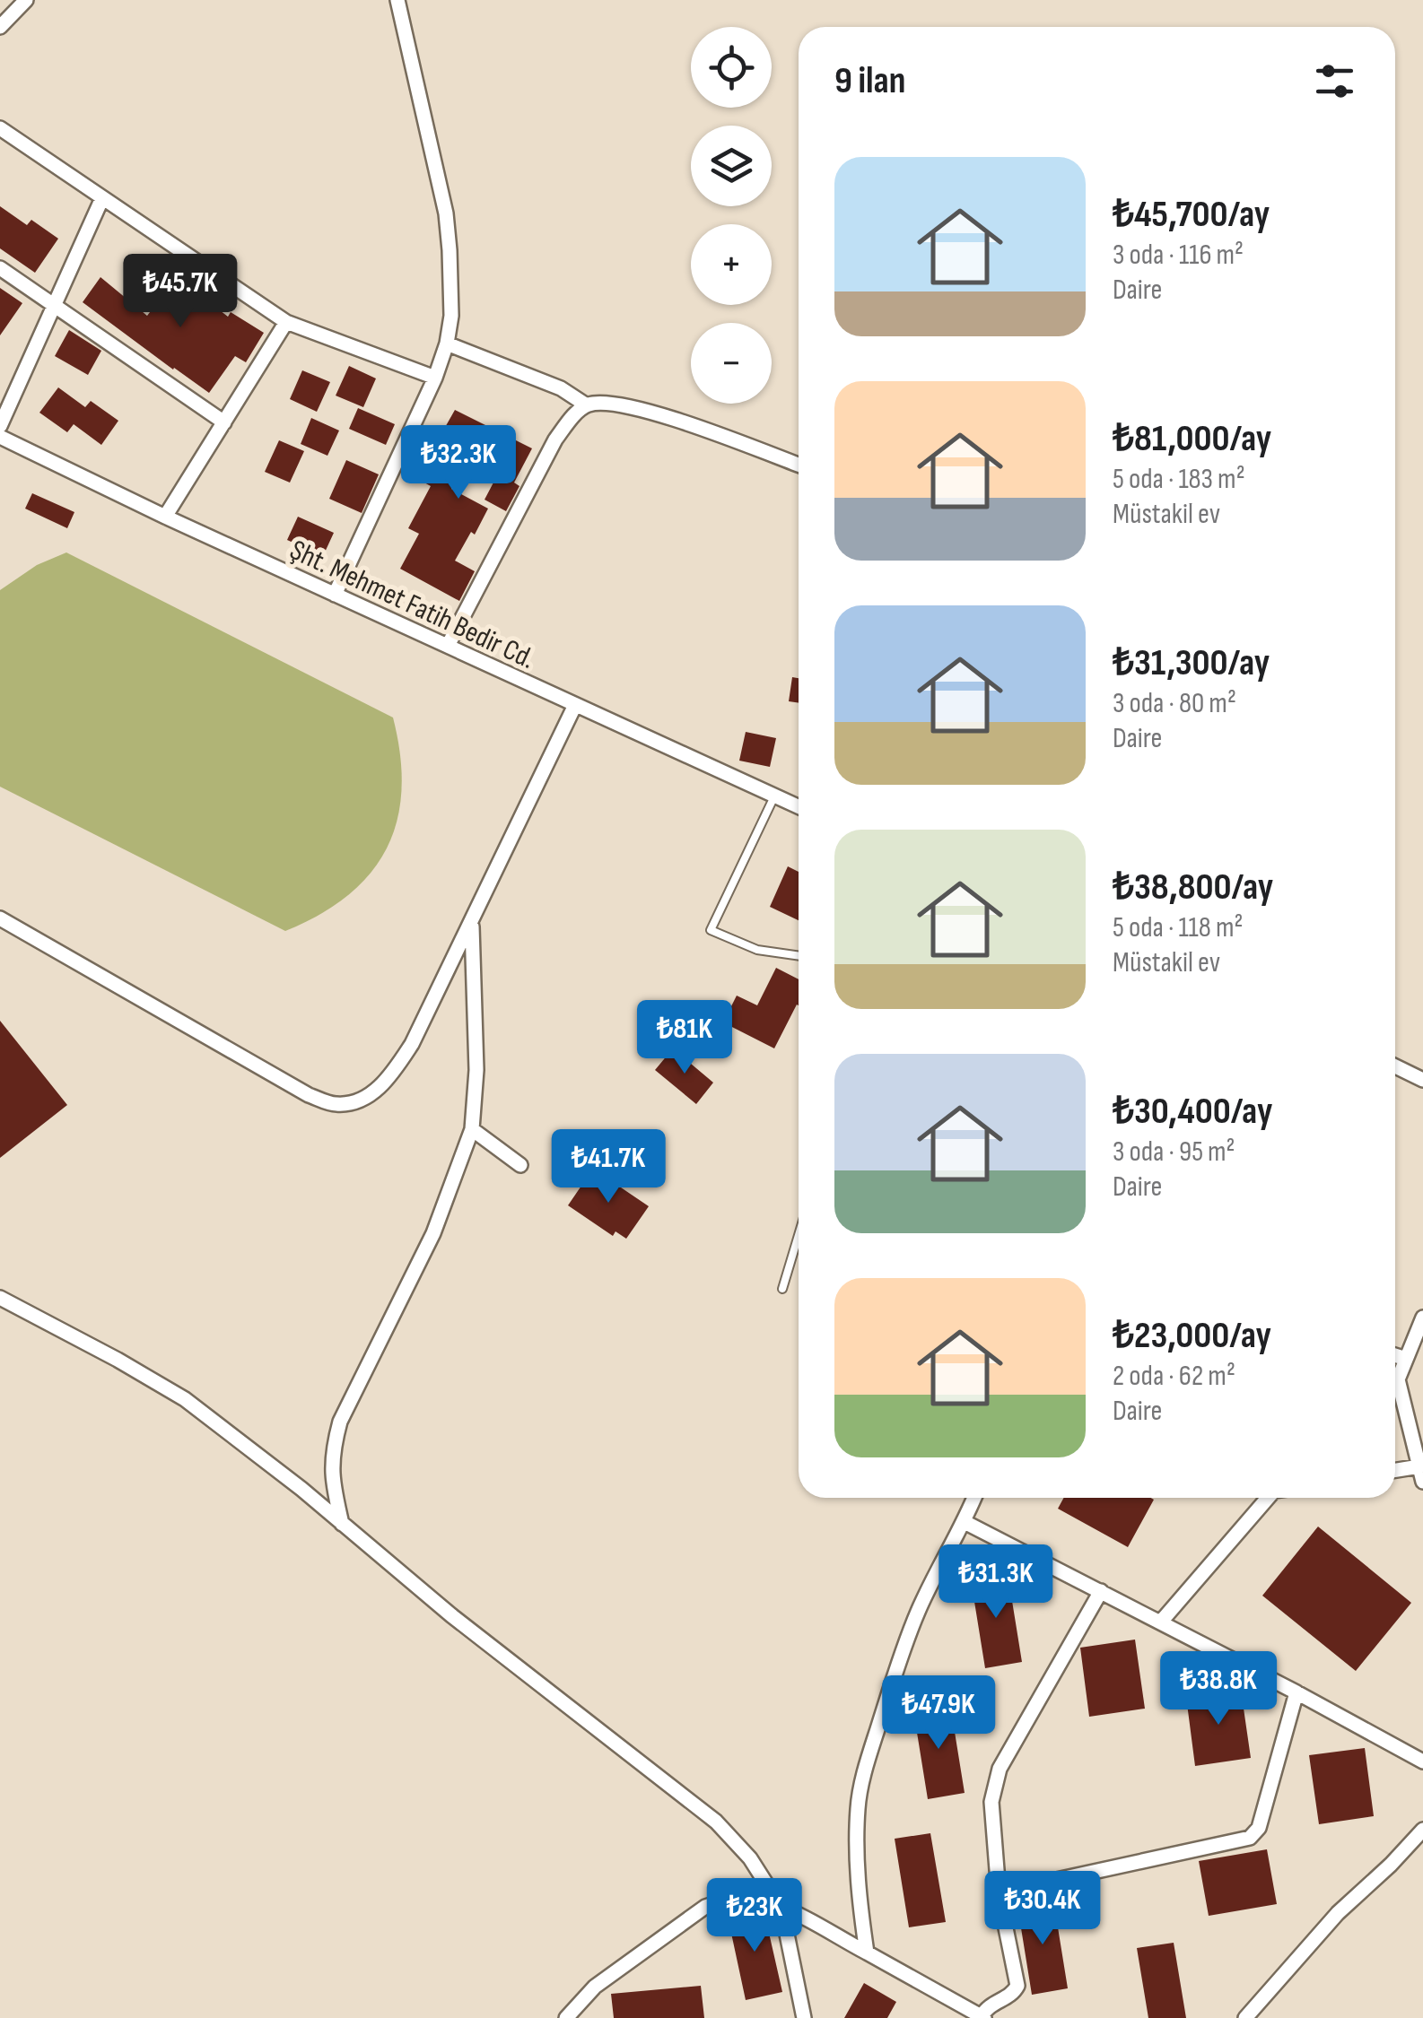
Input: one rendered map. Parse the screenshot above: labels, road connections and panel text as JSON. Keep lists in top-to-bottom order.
{
  "streets": {
    "street": ["Şht. Mehmet Fatih Bedir Cd."]
  },
  "page": {
    "map_buttons": ["+", "−"],
    "heading": "9 ilan",
    "list": [
      {
        "name": "₺45,700/ay",
        "note": "3 oda · 116 m² · Daire"
      },
      {
        "name": "₺81,000/ay",
        "note": "5 oda · 183 m² · Müstakil ev"
      },
      {
        "name": "₺31,300/ay",
        "note": "3 oda · 80 m² · Daire"
      },
      {
        "name": "₺38,800/ay",
        "note": "5 oda · 118 m² · Müstakil ev"
      },
      {
        "name": "₺30,400/ay",
        "note": "3 oda · 95 m² · Daire"
      },
      {
        "name": "₺23,000/ay",
        "note": "2 oda · 62 m² · Daire"
      }
    ],
    "price": [
      "₺45.7K",
      "₺32.3K",
      "₺81K",
      "₺41.7K",
      "₺31.3K",
      "₺38.8K",
      "₺47.9K",
      "₺30.4K",
      "₺23K"
    ]
  }
}
